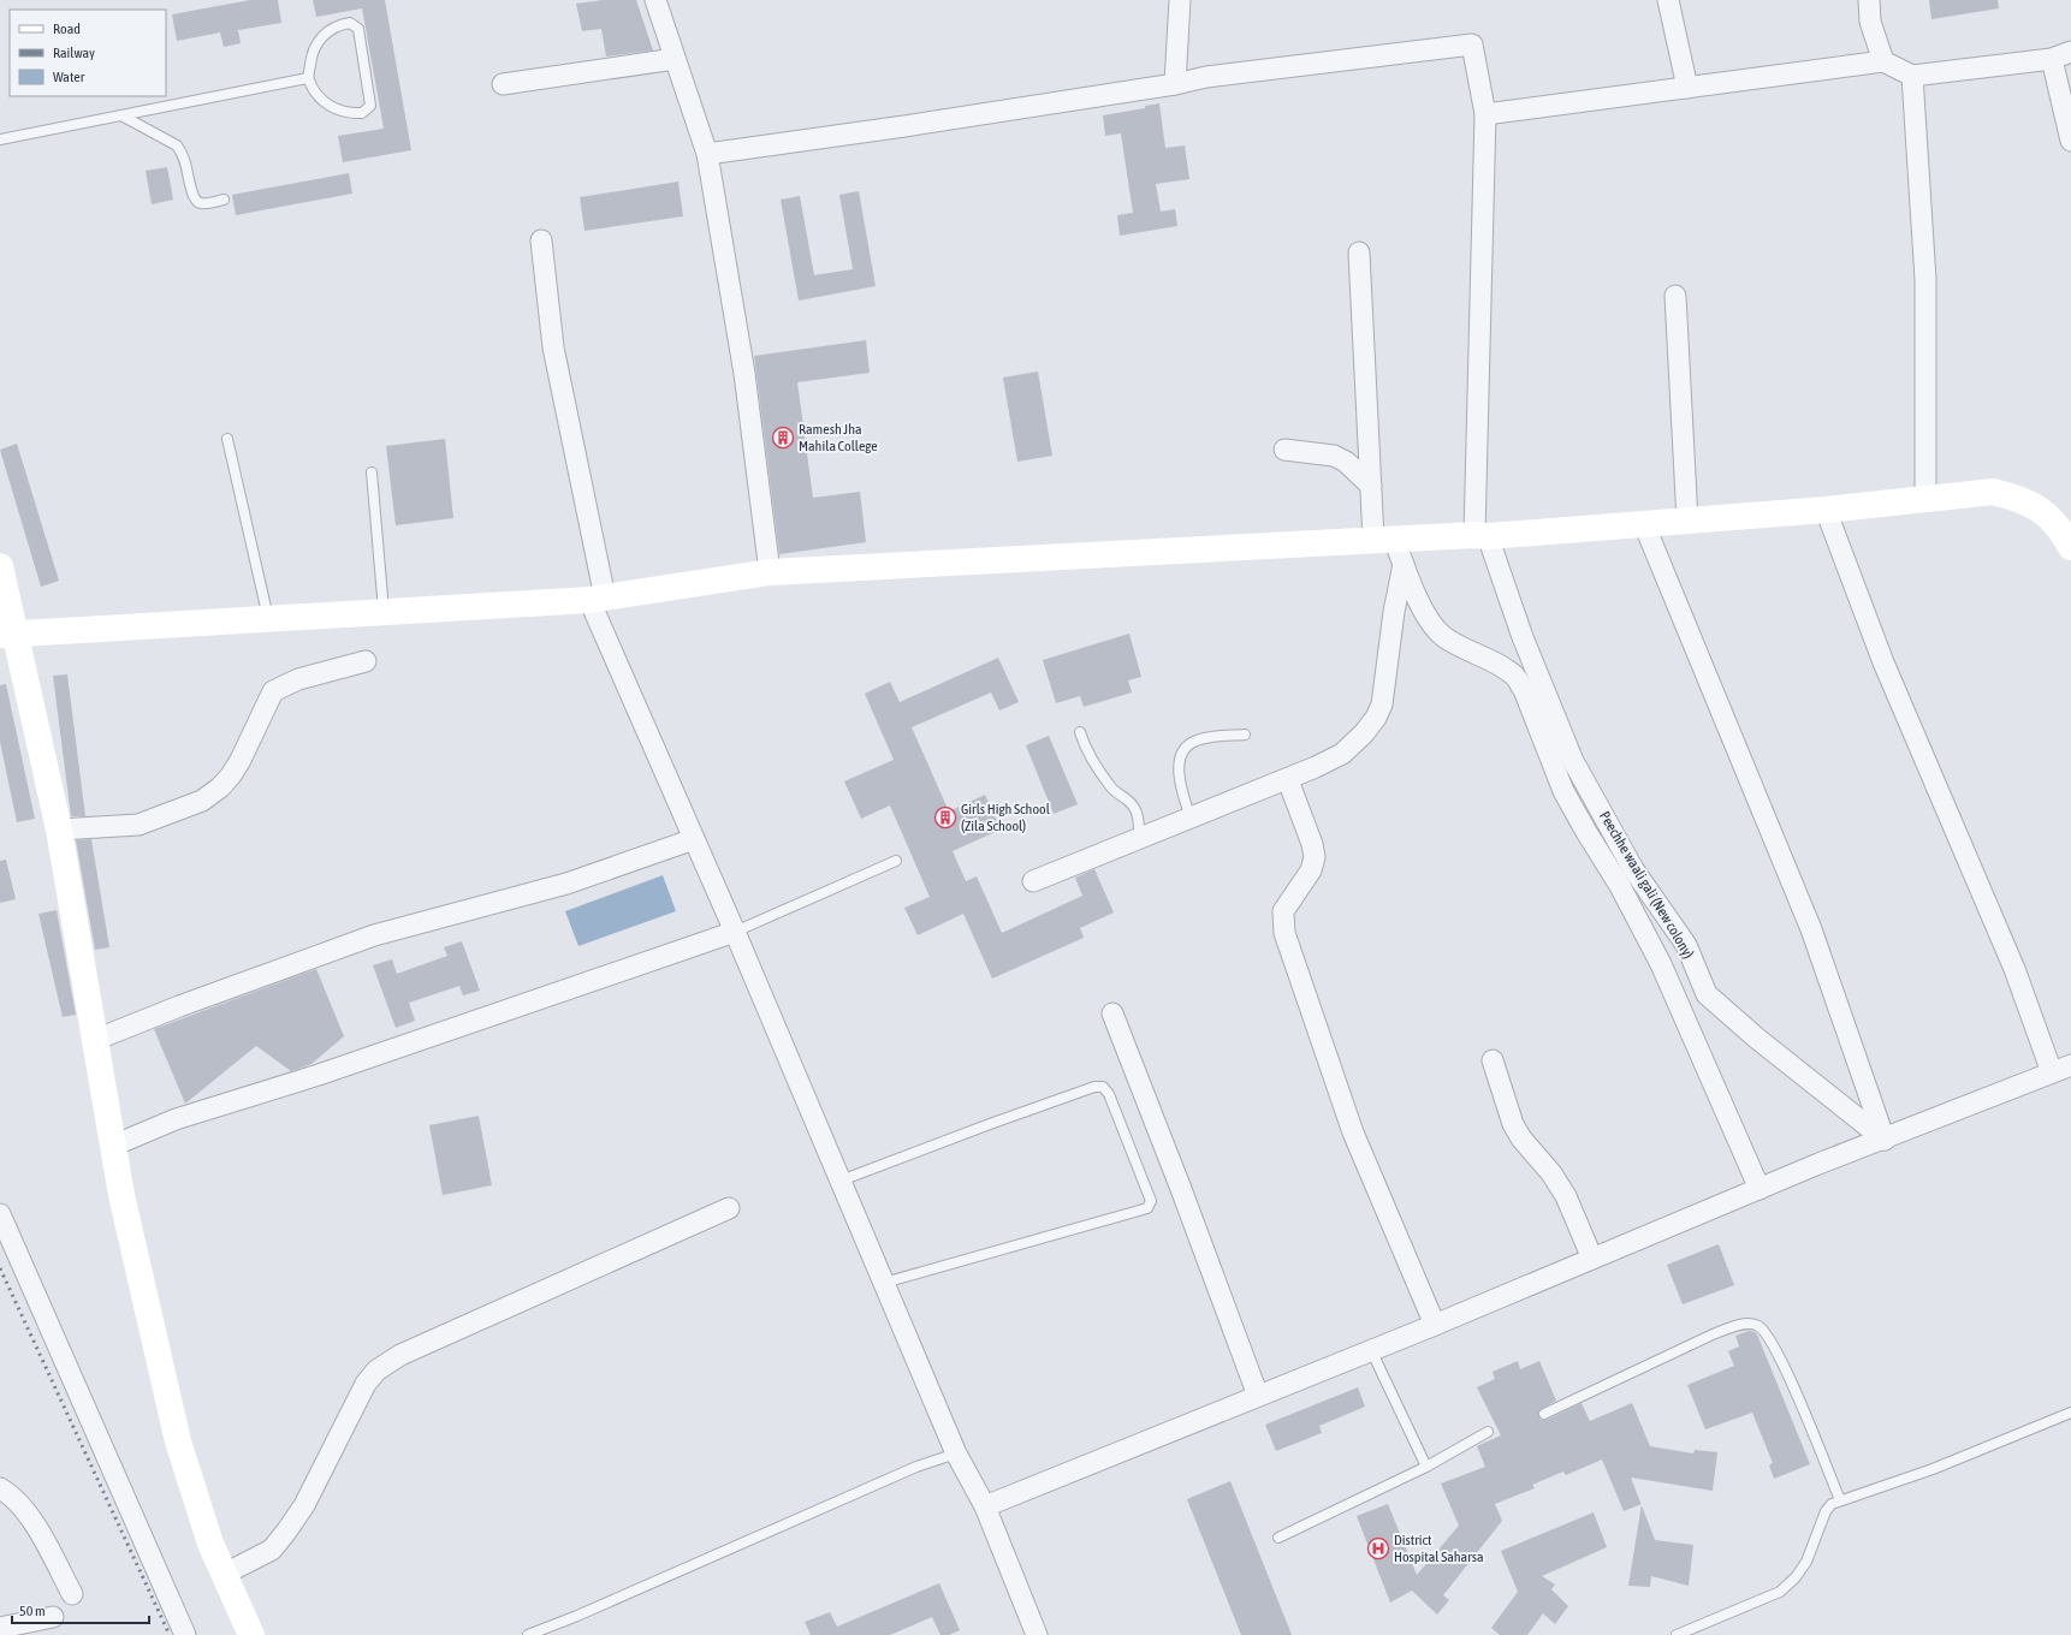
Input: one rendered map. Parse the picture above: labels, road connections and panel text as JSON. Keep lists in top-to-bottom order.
{
  "streets": {
    "street": ["Peechhe waali gali (New colony)"]
  },
  "places": {
    "building": ["Ramesh Jha Mahila College", "Girls High School (Zila School)"],
    "hospital": ["District Hospital Saharsa"]
  },
  "legend": ["Road", "Railway", "Water"],
  "scale_bar": "50 m"
}
